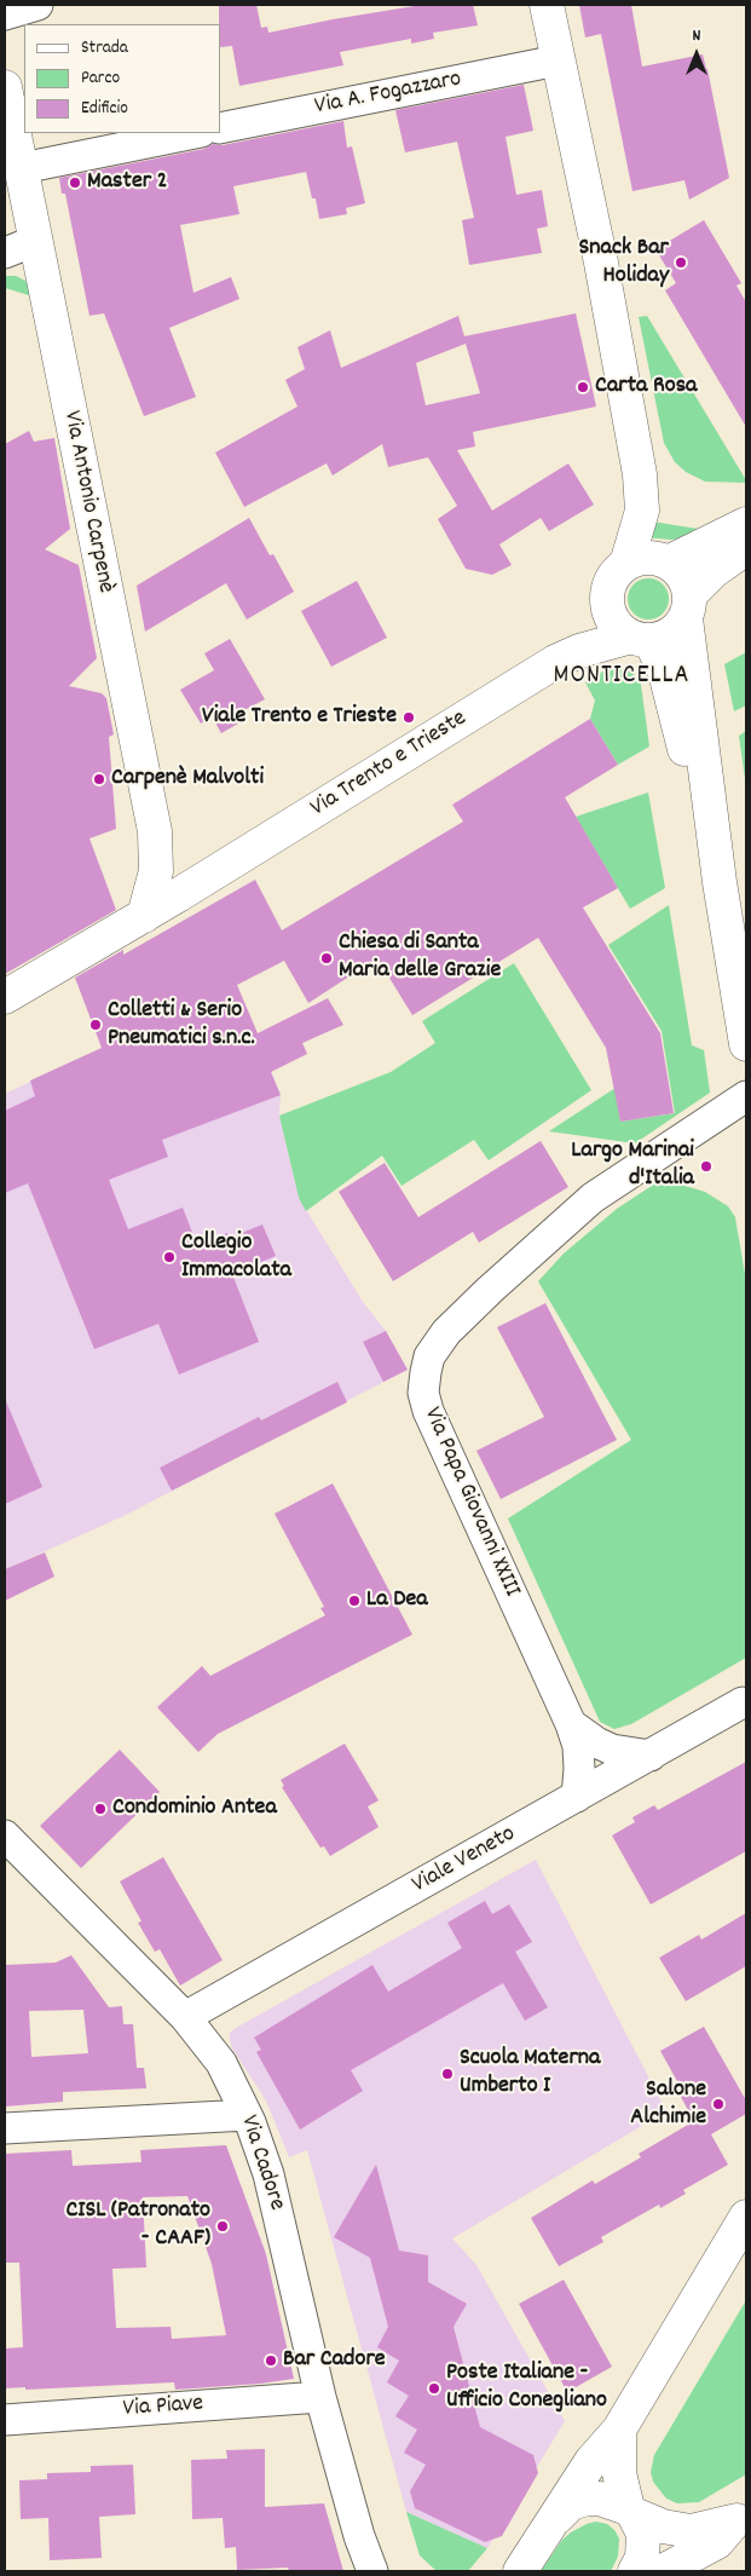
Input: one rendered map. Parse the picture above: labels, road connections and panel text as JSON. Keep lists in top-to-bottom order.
{
  "streets": {
    "street": [
      "Via A. Fogazzaro",
      "Via Antonio Carpenè",
      "Via Trento e Trieste",
      "Via Papa Giovanni XXIII",
      "Viale Veneto",
      "Via Cadore",
      "Via Piave"
    ]
  },
  "crossings": [
    ["Via A. Fogazzaro", "Via Trento e Trieste"],
    ["Via Antonio Carpenè", "Via Trento e Trieste"],
    ["Via Papa Giovanni XXIII", "Viale Veneto"],
    ["Viale Veneto", "Via Cadore"],
    ["Via Cadore", "Via Piave"]
  ],
  "districts": ["MONTICELLA"],
  "places": [
    "Master 2",
    "Snack Bar Holiday",
    "Carta Rosa",
    "Viale Trento e Trieste",
    "Carpenè Malvolti",
    "Chiesa di Santa Maria delle Grazie",
    "Colletti & Serio Pneumatici s.n.c.",
    "Largo Marinai d'Italia",
    "Collegio Immacolata",
    "La Dea",
    "Condominio Antea",
    "Scuola Materna Umberto I",
    "Salone Alchimie",
    "CISL (Patronato - CAAF)",
    "Bar Cadore",
    "Poste Italiane - Ufficio Conegliano"
  ],
  "legend": ["Strada", "Parco", "Edificio"],
  "north": "top"
}
